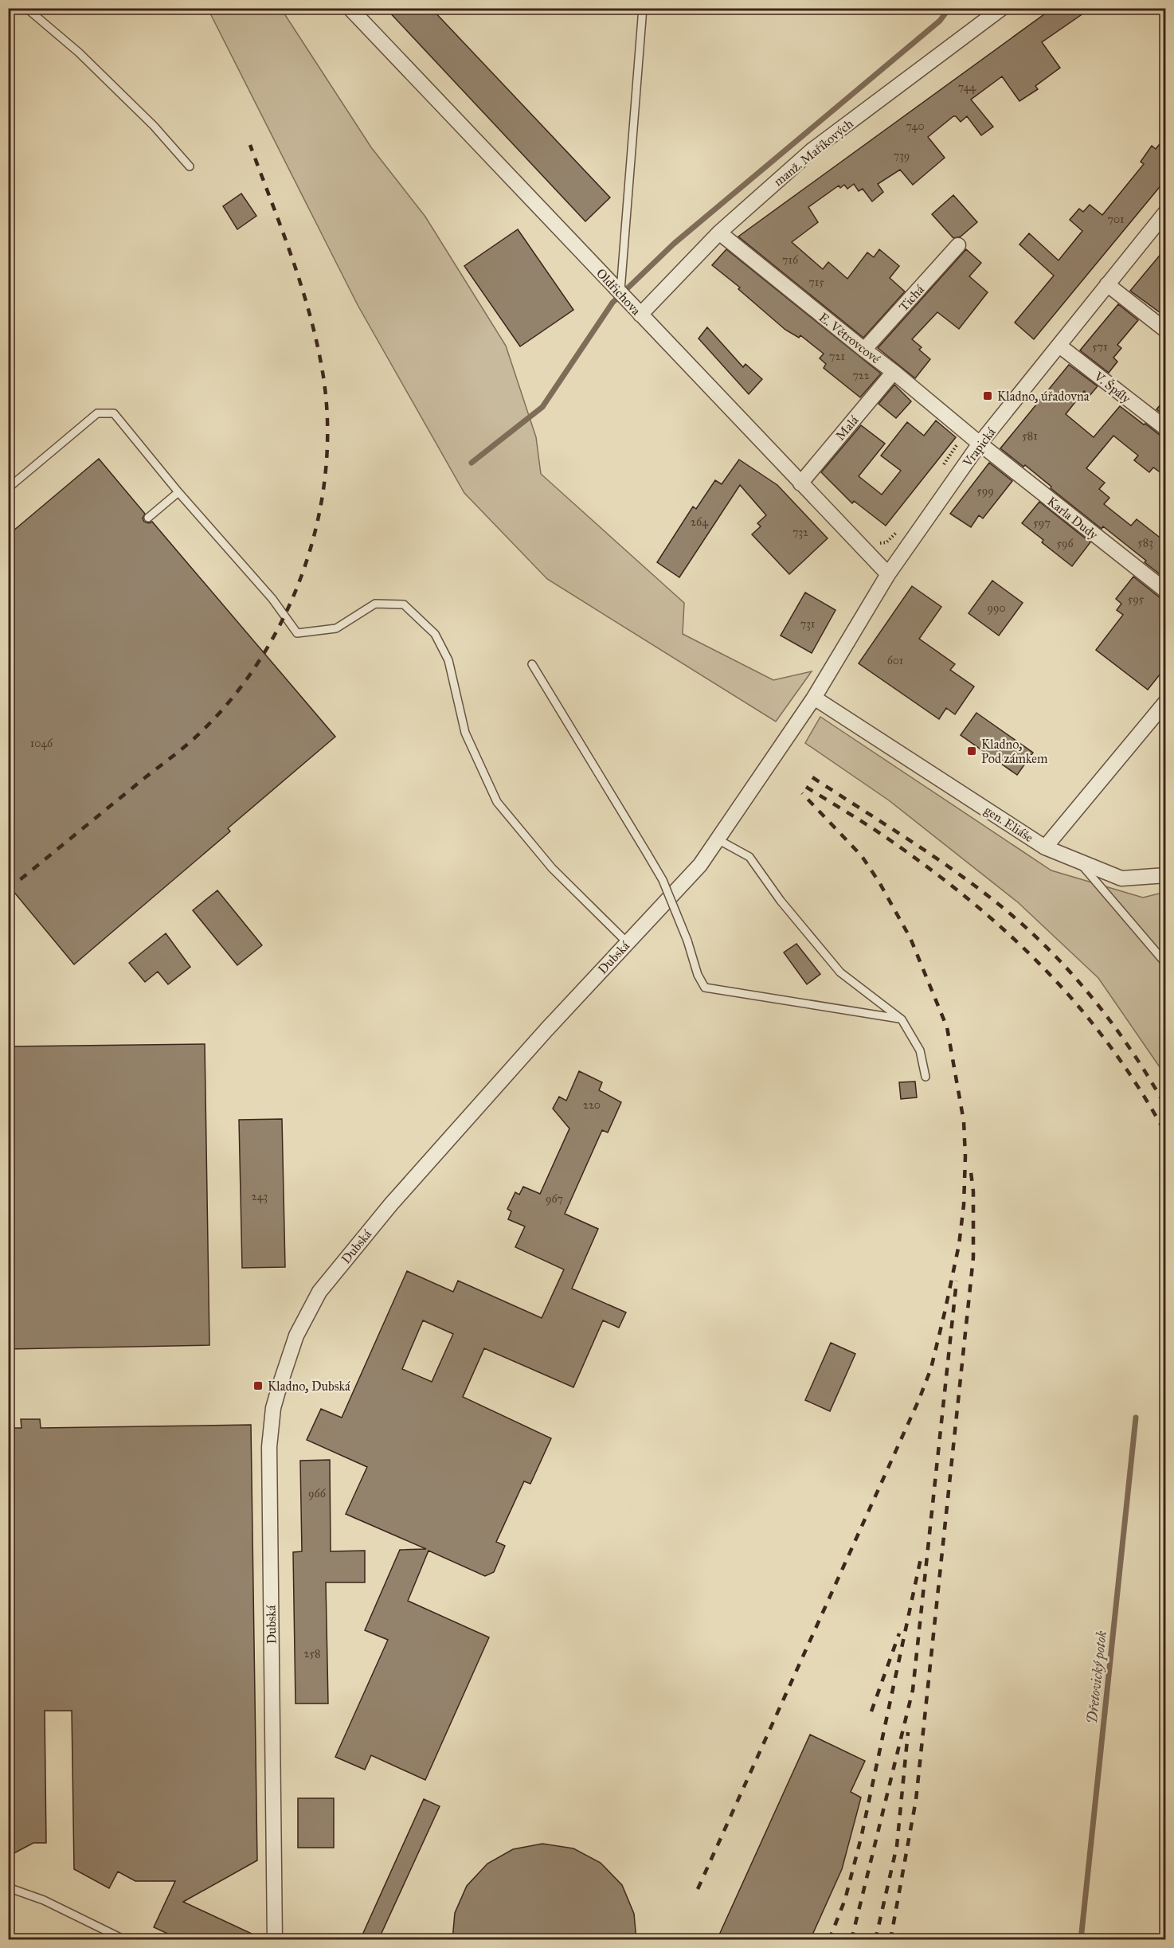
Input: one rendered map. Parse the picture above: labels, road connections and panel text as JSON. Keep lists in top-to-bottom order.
{
  "streets": {
    "street": [
      "manž. Maříkových",
      "Oldřichova",
      "Tichá",
      "E. Větrovcové",
      "V. Špály",
      "Malá",
      "Vrapická",
      "Karla Dudy",
      "gen. Eliáše",
      "Dubská"
    ]
  },
  "crossings": [
    ["manž. Maříkových", "Oldřichova"],
    ["manž. Maříkových", "E. Větrovcové"],
    ["Oldřichova", "Malá"],
    ["Oldřichova", "Vrapická"],
    ["Tichá", "E. Větrovcové"],
    ["E. Větrovcové", "Malá"],
    ["E. Větrovcové", "Vrapická"],
    ["E. Větrovcové", "Karla Dudy"],
    ["V. Špály", "Vrapická"],
    ["Vrapická", "Karla Dudy"],
    ["Vrapická", "gen. Eliáše"],
    ["Vrapická", "Dubská"],
    ["gen. Eliáše", "Dubská"]
  ],
  "water": ["Dřetovický potok"],
  "places": {
    "transit": ["Kladno, úřadovna", "Kladno, Pod zámkem", "Kladno, Dubská"]
  },
  "house_numbers": [
    "744",
    "740",
    "739",
    "701",
    "716",
    "715",
    "571",
    "721",
    "722",
    "581",
    "599",
    "264",
    "597",
    "732",
    "583",
    "596",
    "595",
    "990",
    "731",
    "601",
    "1046",
    "220",
    "243",
    "967",
    "966",
    "258"
  ]
}
